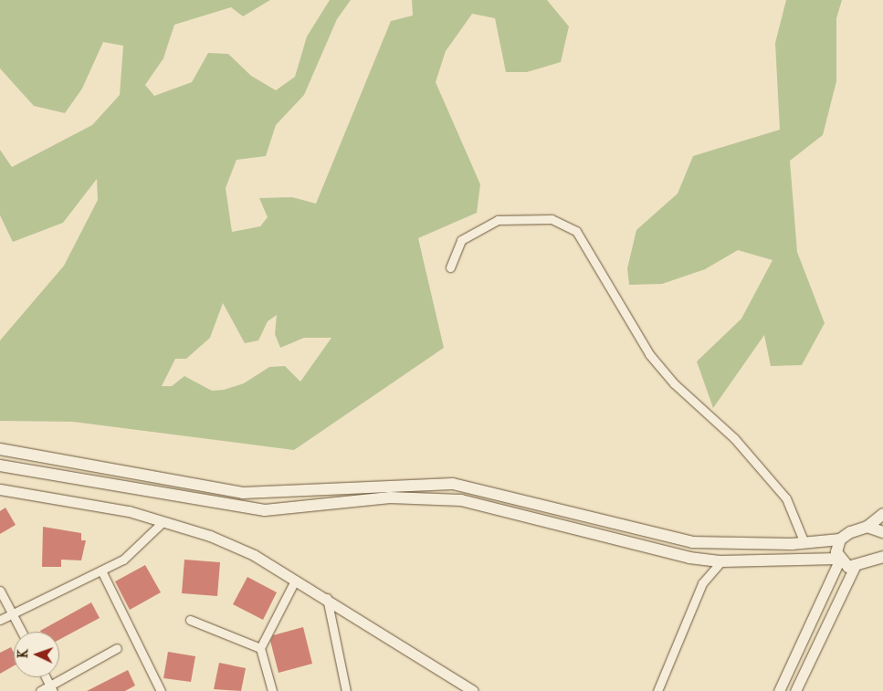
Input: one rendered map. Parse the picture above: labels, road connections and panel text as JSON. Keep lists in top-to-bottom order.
{
  "north": "left"
}
